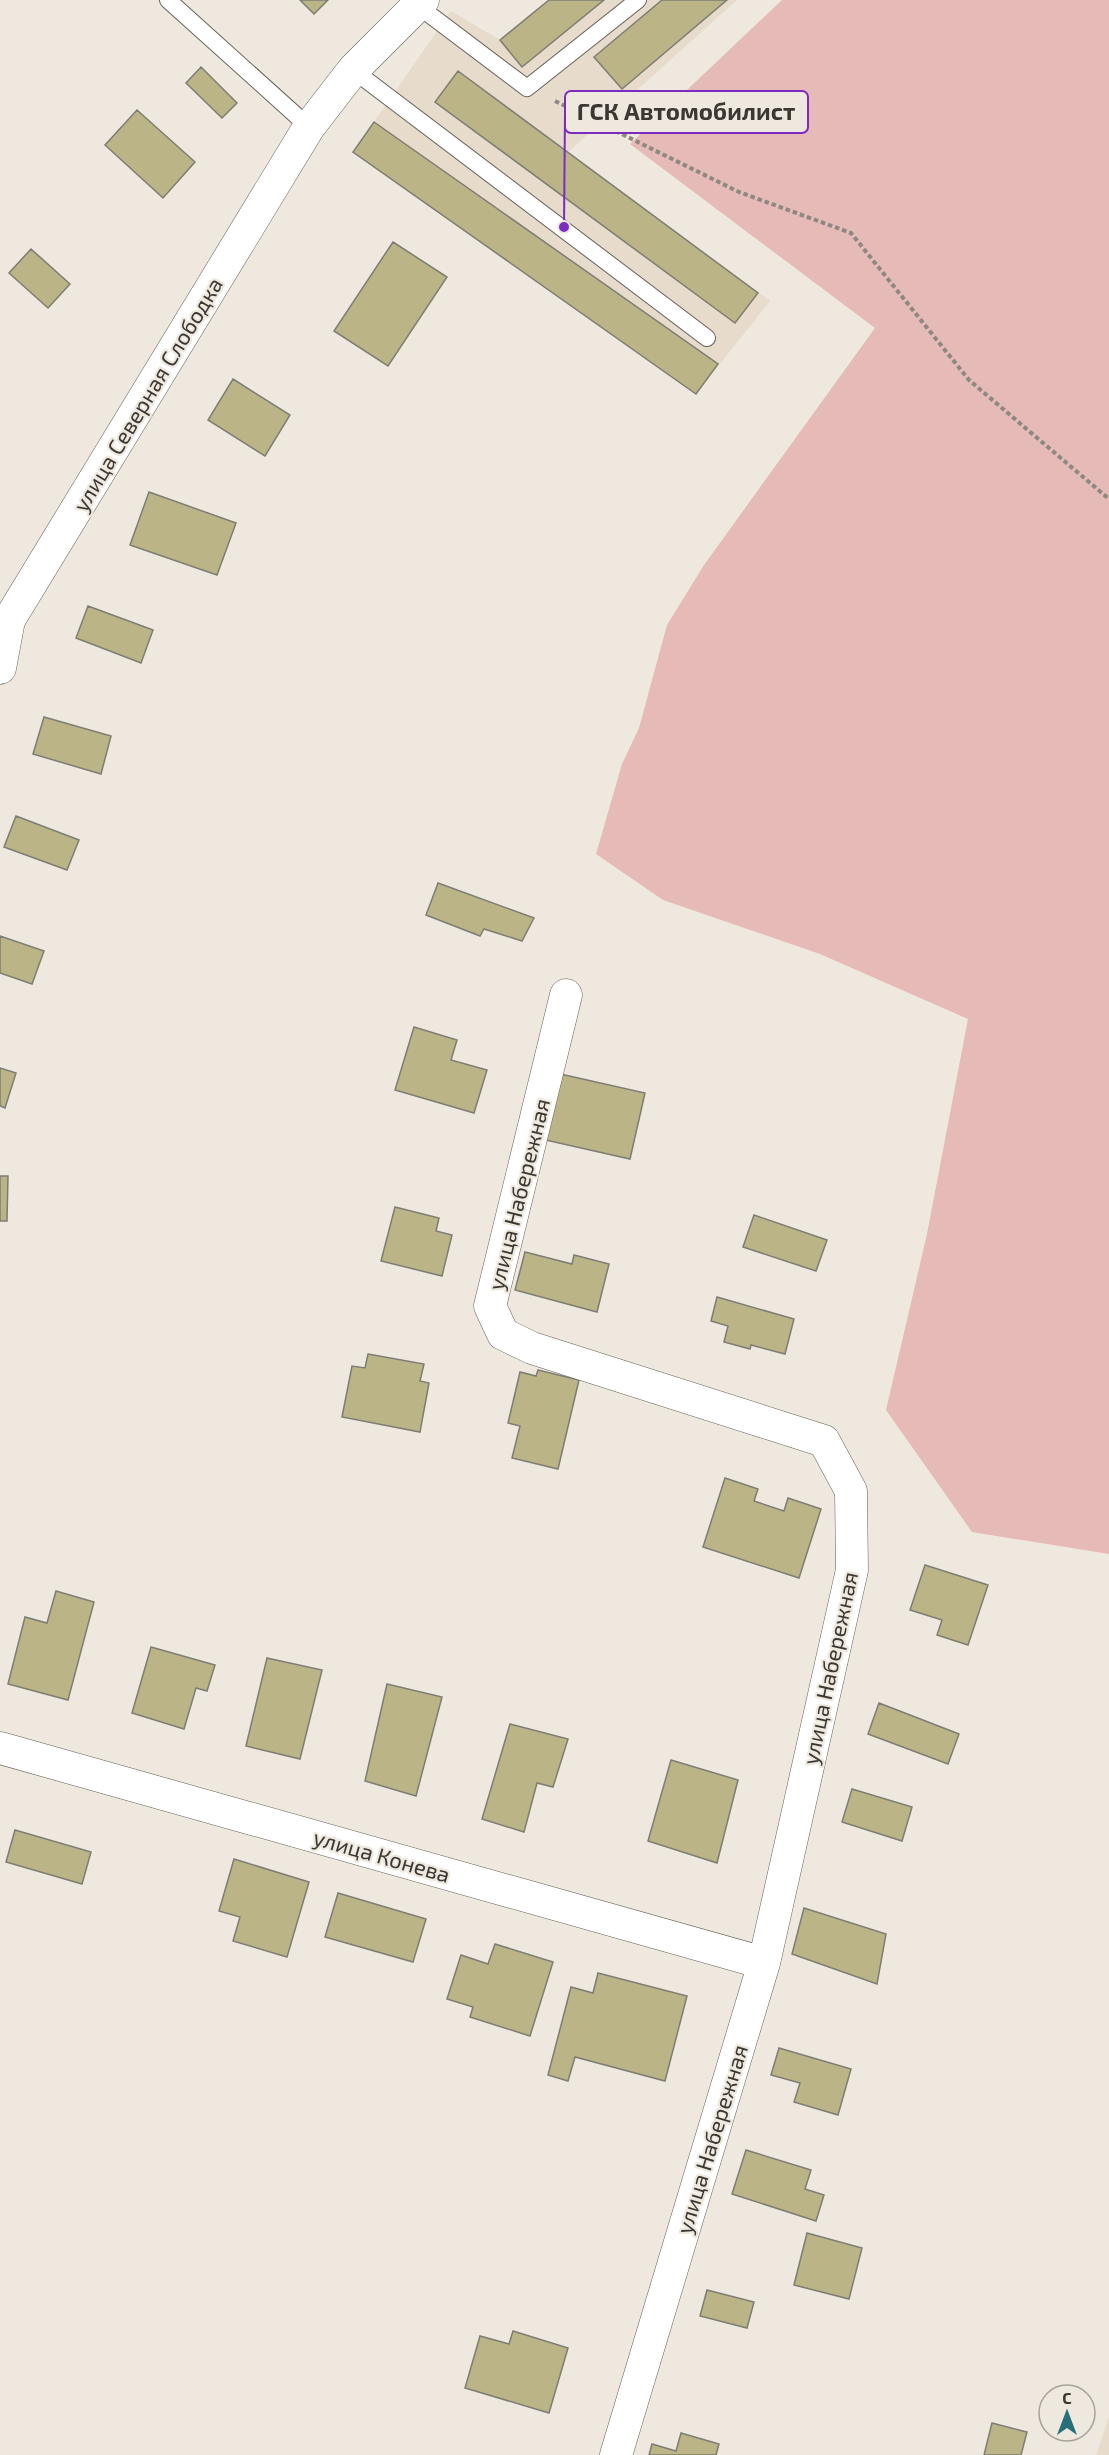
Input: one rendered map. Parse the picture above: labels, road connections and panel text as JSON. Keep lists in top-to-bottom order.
{
  "streets": {
    "street": ["улица Северная Слободка", "улица Набережная", "улица Конева"]
  },
  "crossings": [
    ["улица Набережная", "улица Конева"]
  ],
  "places": ["ГСК Автомобилист"],
  "north": "top"
}
